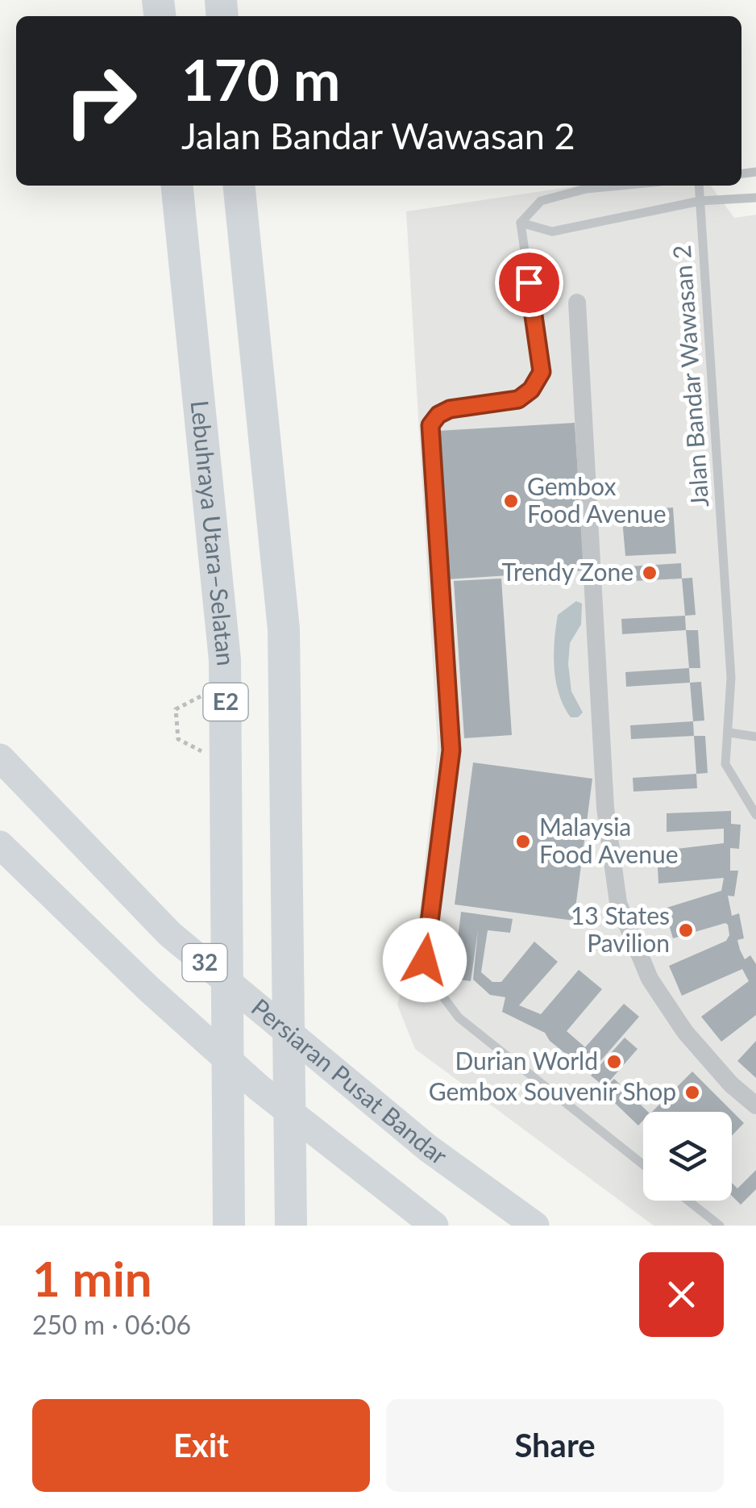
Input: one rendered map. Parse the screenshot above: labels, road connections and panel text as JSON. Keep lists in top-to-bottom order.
{
  "streets": {
    "highway": ["Lebuhraya Utara–Selatan", "E2"],
    "main road": ["32", "Persiaran Pusat Bandar"],
    "lane": ["Jalan Bandar Wawasan 2"]
  },
  "places": [
    "Gembox Food Avenue",
    "Trendy Zone",
    "Malaysia Food Avenue",
    "13 States Pavilion",
    "Durian World",
    "Gembox Souvenir Shop"
  ],
  "page": {
    "turn": ["170 m", "Jalan Bandar Wawasan 2"],
    "heading": ["1 min", "250 m · 06:06"],
    "buttons": ["Exit", "Share"]
  }
}
